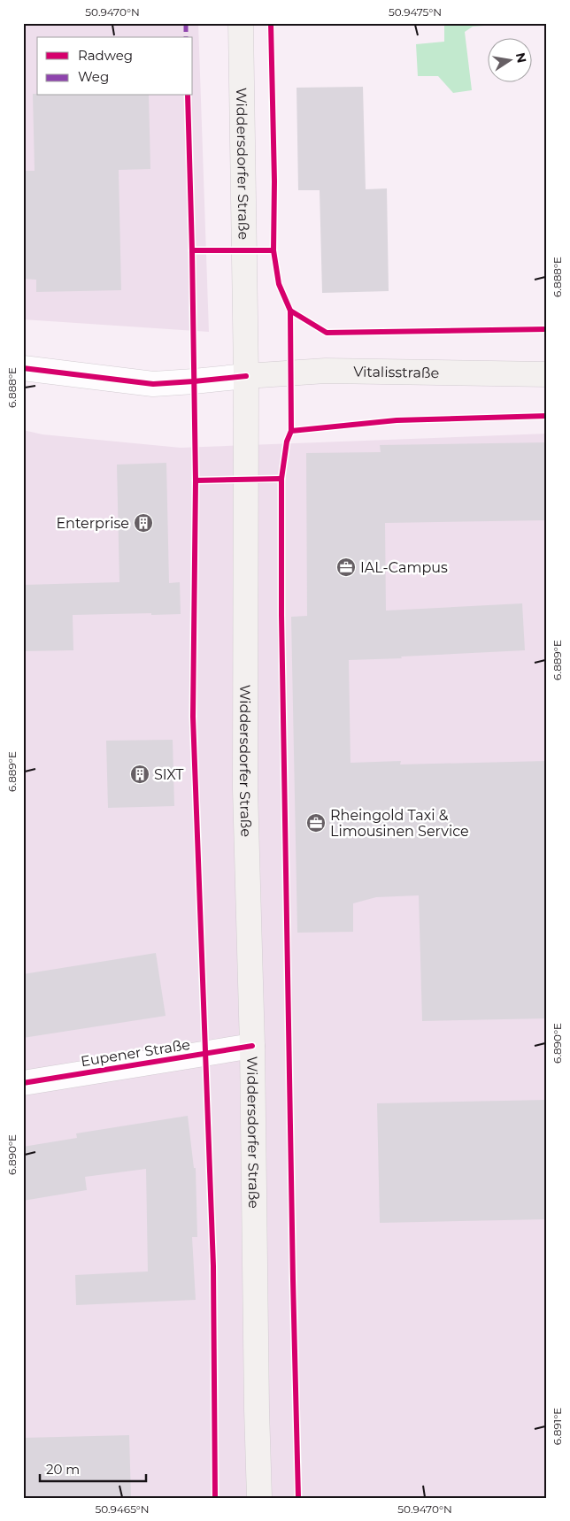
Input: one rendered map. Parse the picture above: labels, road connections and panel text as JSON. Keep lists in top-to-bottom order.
{
  "streets": {
    "main road": ["Widdersdorfer Straße", "Vitalisstraße"],
    "street": ["Eupener Straße"]
  },
  "crossings": [
    ["Widdersdorfer Straße", "Vitalisstraße"],
    ["Widdersdorfer Straße", "Eupener Straße"]
  ],
  "places": {
    "building": ["Enterprise", "SIXT"],
    "office": ["IAL-Campus", "Rheingold Taxi & Limousinen Service"]
  },
  "legend": ["Radweg", "Weg"],
  "scale_bar": "20 m",
  "north": "right",
  "coordinates": [
    "50.9470°N",
    "50.9475°N",
    "6.888°E",
    "6.889°E",
    "6.890°E",
    "6.891°E",
    "50.9465°N"
  ]
}
